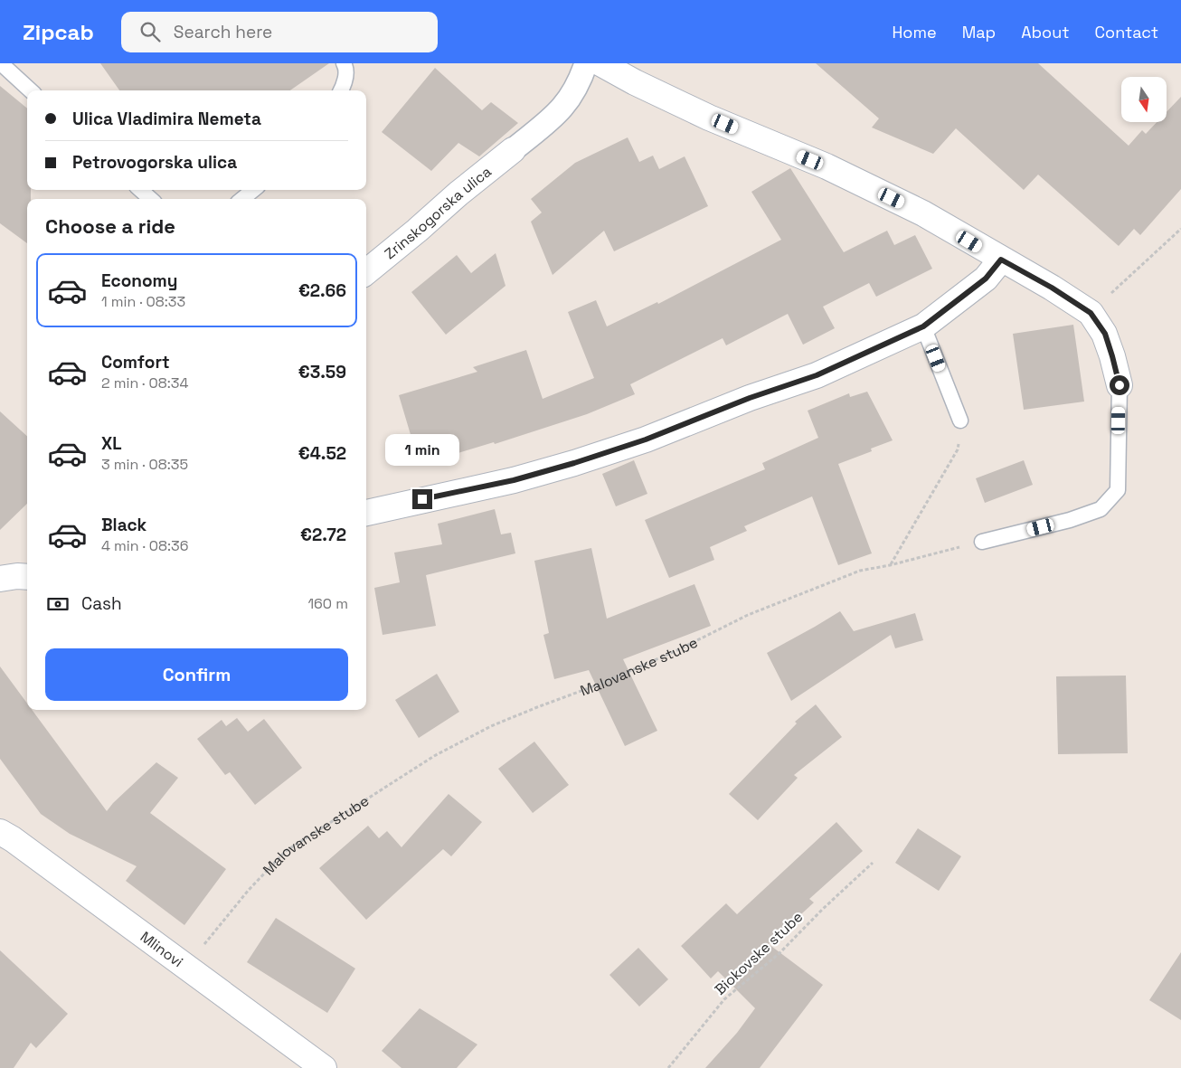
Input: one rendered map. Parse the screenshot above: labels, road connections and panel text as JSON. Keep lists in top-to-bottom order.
{
  "streets": {
    "street": ["Zrinskogorska ulica", "Mlinovi"],
    "path": ["Malovanske stube", "Biokovske stube"]
  },
  "north": "bottom",
  "page": {
    "header": "Zipcab",
    "search": "Search here",
    "nav": [
      "Home",
      "Map",
      "About",
      "Contact"
    ],
    "banner": ["Ulica Vladimira Nemeta", "Petrovogorska ulica"],
    "heading": "Choose a ride",
    "list": [
      {
        "name": "Economy",
        "note": "1 min · 08:33",
        "value": "€2.66"
      },
      {
        "name": "Comfort",
        "note": "2 min · 08:34",
        "value": "€3.59"
      },
      {
        "name": "XL",
        "note": "3 min · 08:35",
        "value": "€4.52"
      },
      {
        "name": "Black",
        "note": "4 min · 08:36",
        "value": "€2.72"
      }
    ],
    "bubble": "1 min",
    "pay": ["Cash", "160 m"],
    "buttons": "Confirm"
  }
}
